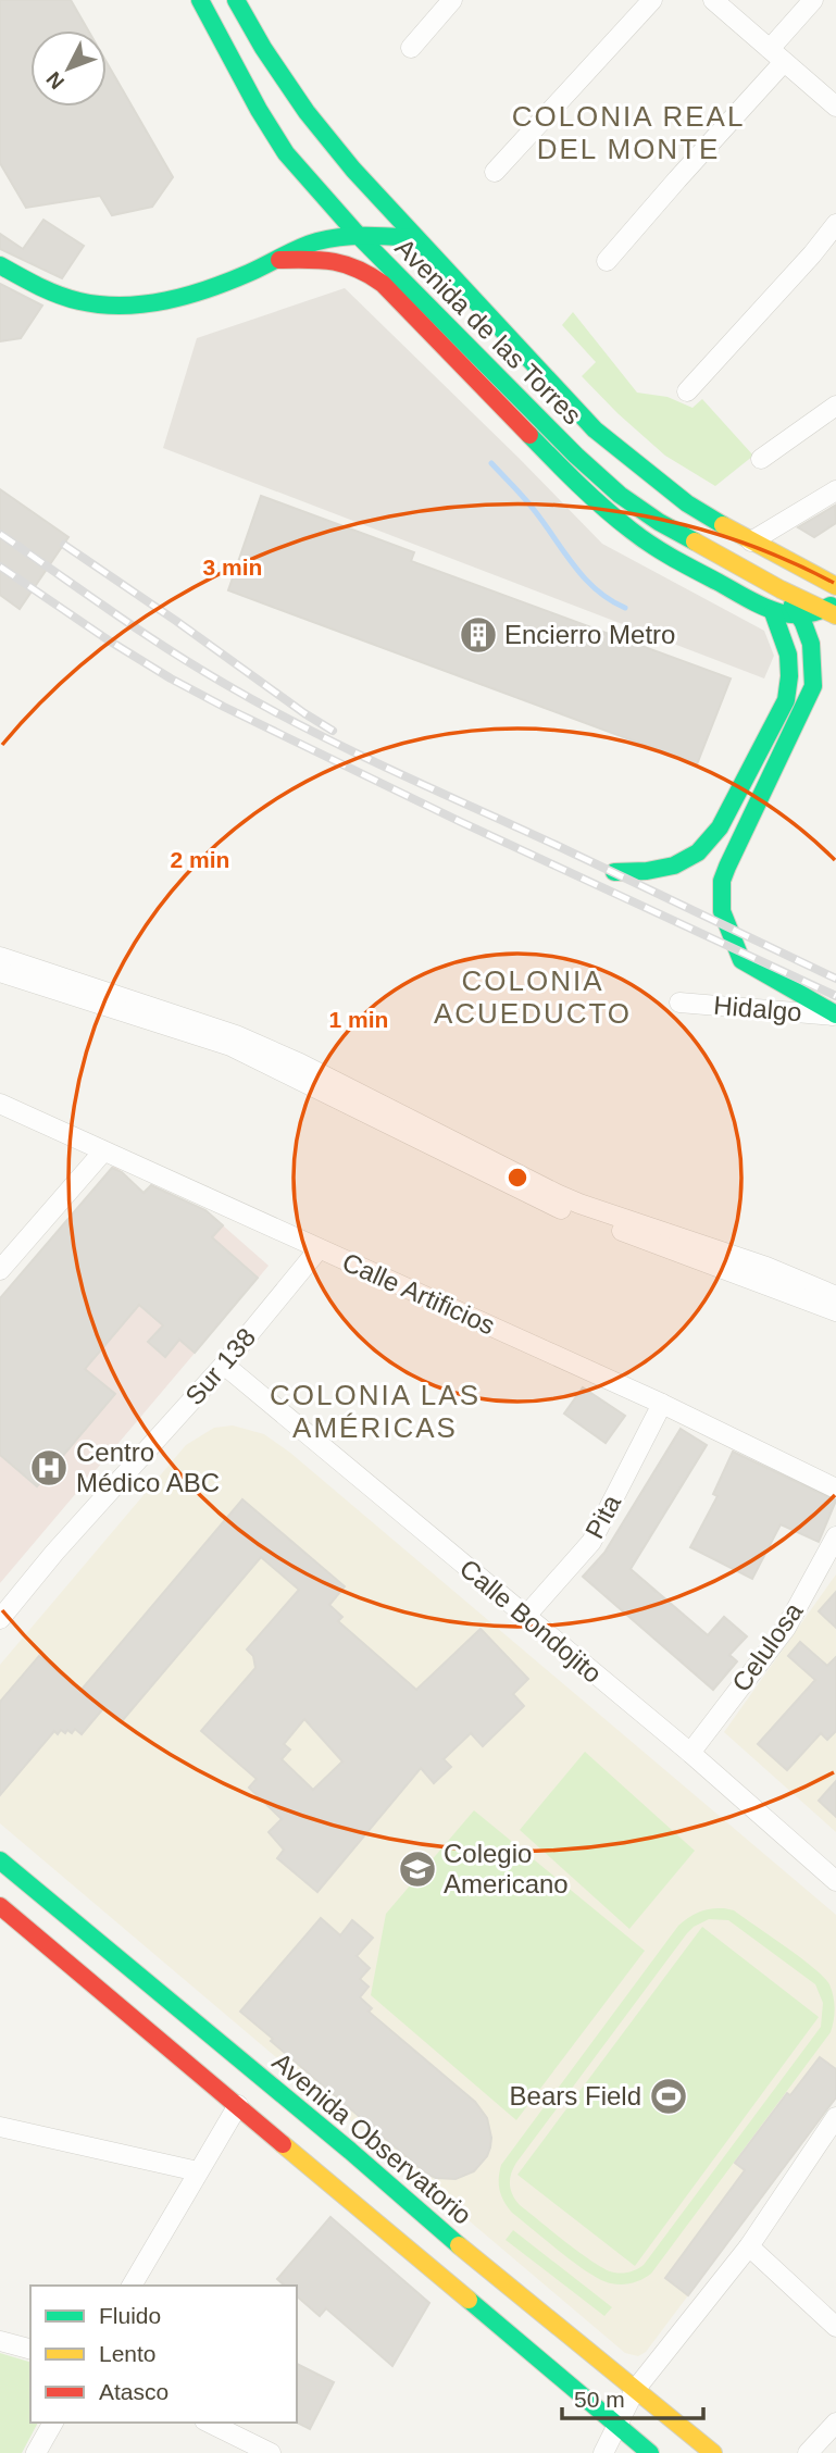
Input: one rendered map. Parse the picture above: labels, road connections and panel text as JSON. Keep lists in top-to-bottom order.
{
  "streets": {
    "street": [
      "Avenida de las Torres",
      "Hidalgo",
      "Calle Artificios",
      "Sur 138",
      "Pita",
      "Calle Bondojito",
      "Celulosa",
      "Avenida Observatorio"
    ]
  },
  "crossings": [
    ["Calle Artificios", "Sur 138"],
    ["Calle Artificios", "Pita"],
    ["Sur 138", "Calle Bondojito"],
    ["Pita", "Calle Bondojito"],
    ["Calle Bondojito", "Celulosa"]
  ],
  "districts": ["COLONIA REAL DEL MONTE", "COLONIA ACUEDUCTO", "COLONIA LAS AMÉRICAS"],
  "places": {
    "building": ["Encierro Metro"],
    "hospital": ["Centro Médico ABC"],
    "school or university": ["Colegio Americano"],
    "sports": ["Bears Field"]
  },
  "legend": ["Fluido", "Lento", "Atasco"],
  "scale_bar": "50 m",
  "north": "bottom left",
  "rings": ["3 min", "2 min", "1 min"]
}
